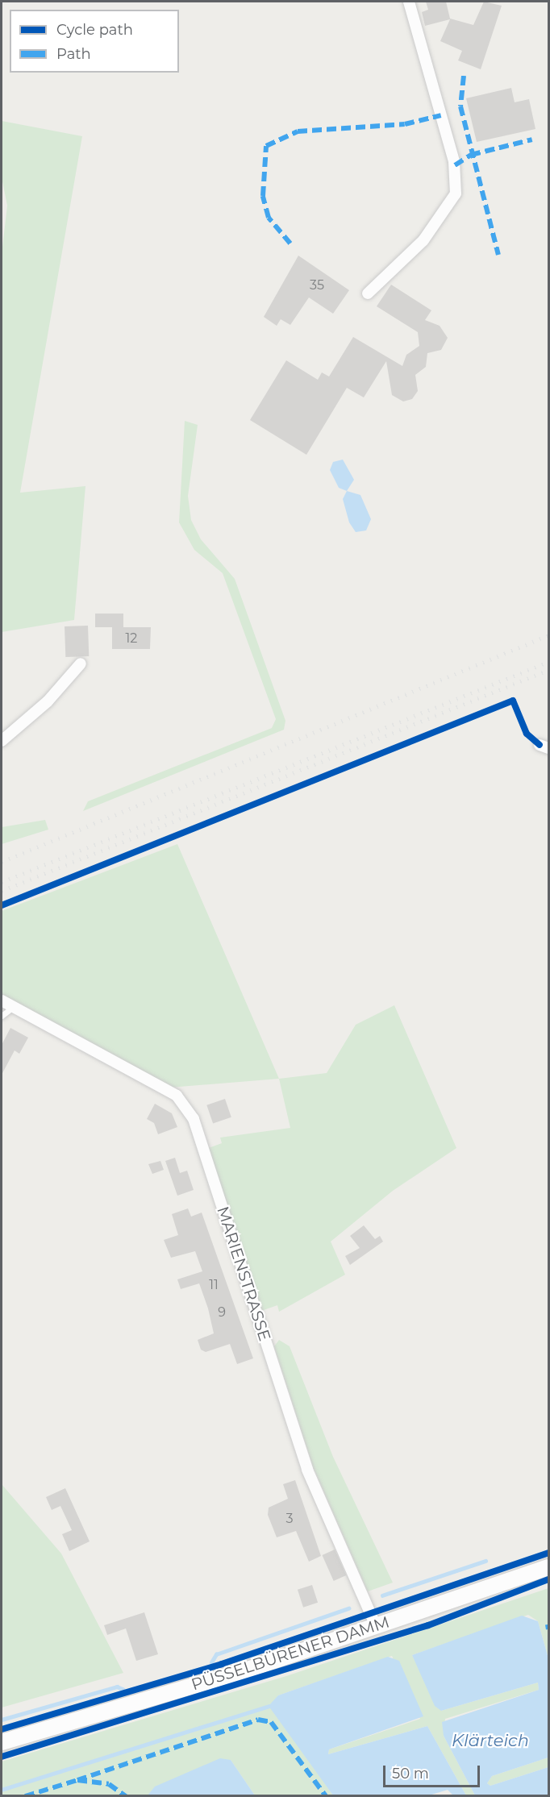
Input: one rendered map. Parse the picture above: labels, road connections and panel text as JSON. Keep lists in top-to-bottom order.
{
  "streets": {
    "main road": ["PÜSSELBÜRENER DAMM"],
    "street": ["MARIENSTRASSE"]
  },
  "crossings": [
    ["MARIENSTRASSE", "PÜSSELBÜRENER DAMM"]
  ],
  "water": ["Klärteich"],
  "house_numbers": [
    "35",
    "12",
    "11",
    "9",
    "3"
  ],
  "legend": ["Cycle path", "Path"],
  "scale_bar": "50 m"
}
